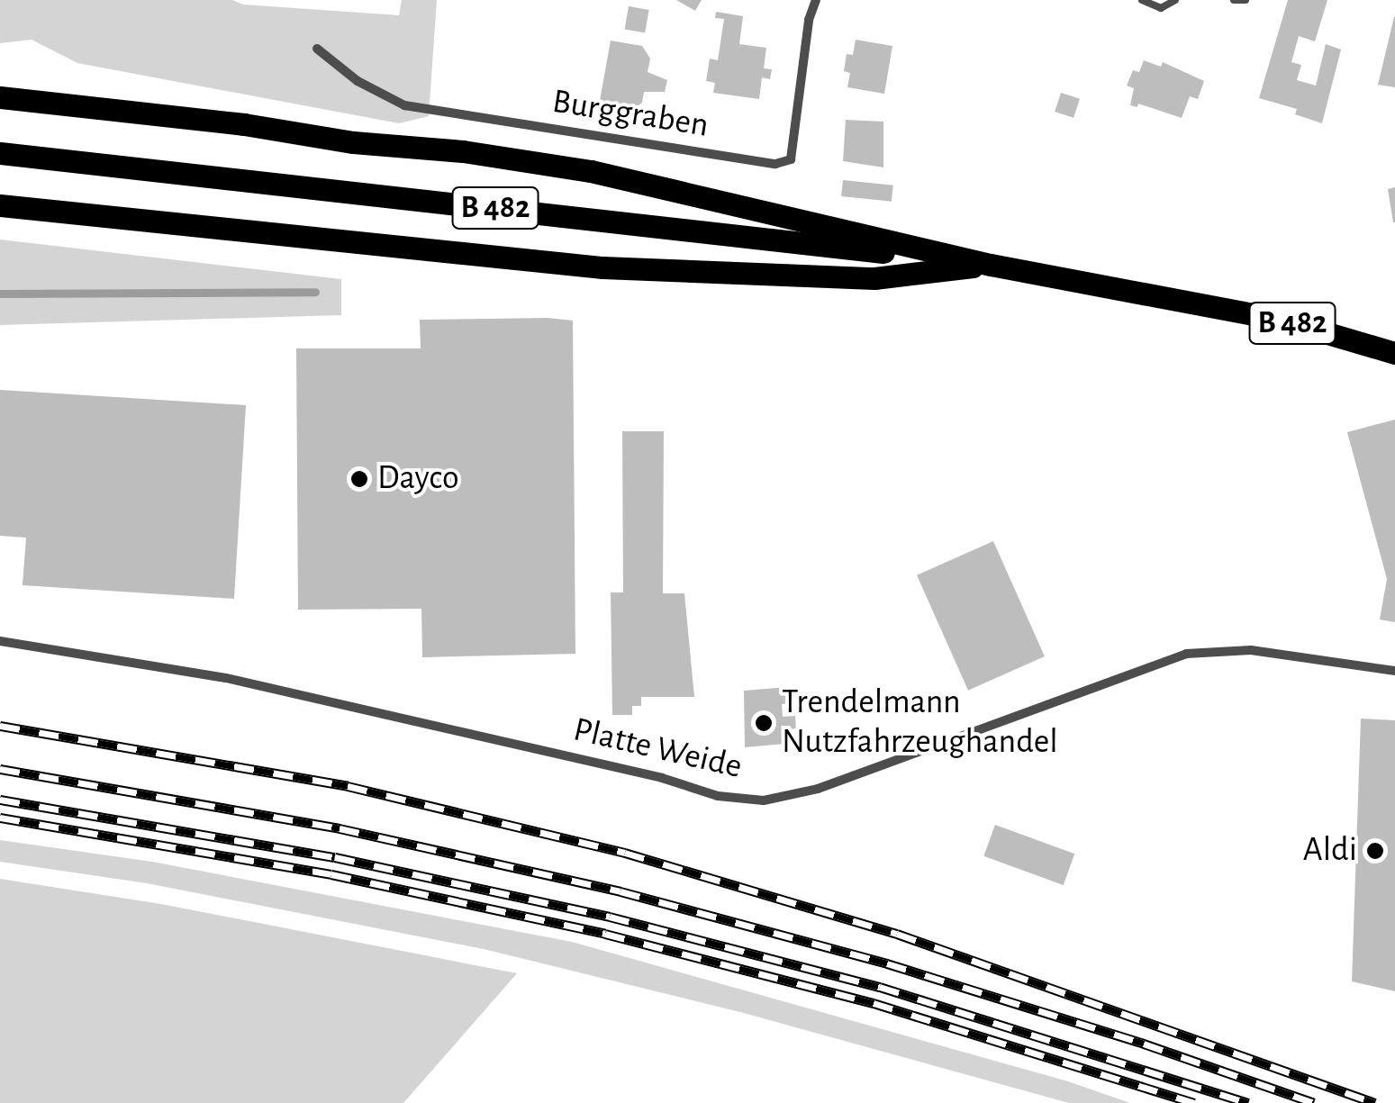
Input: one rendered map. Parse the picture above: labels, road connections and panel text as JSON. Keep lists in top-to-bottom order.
{
  "streets": {
    "main road": ["B 482"],
    "street": ["Burggraben", "Platte Weide"]
  },
  "places": ["Dayco", "Trendelmann Nutzfahrzeughandel", "Aldi"]
}
